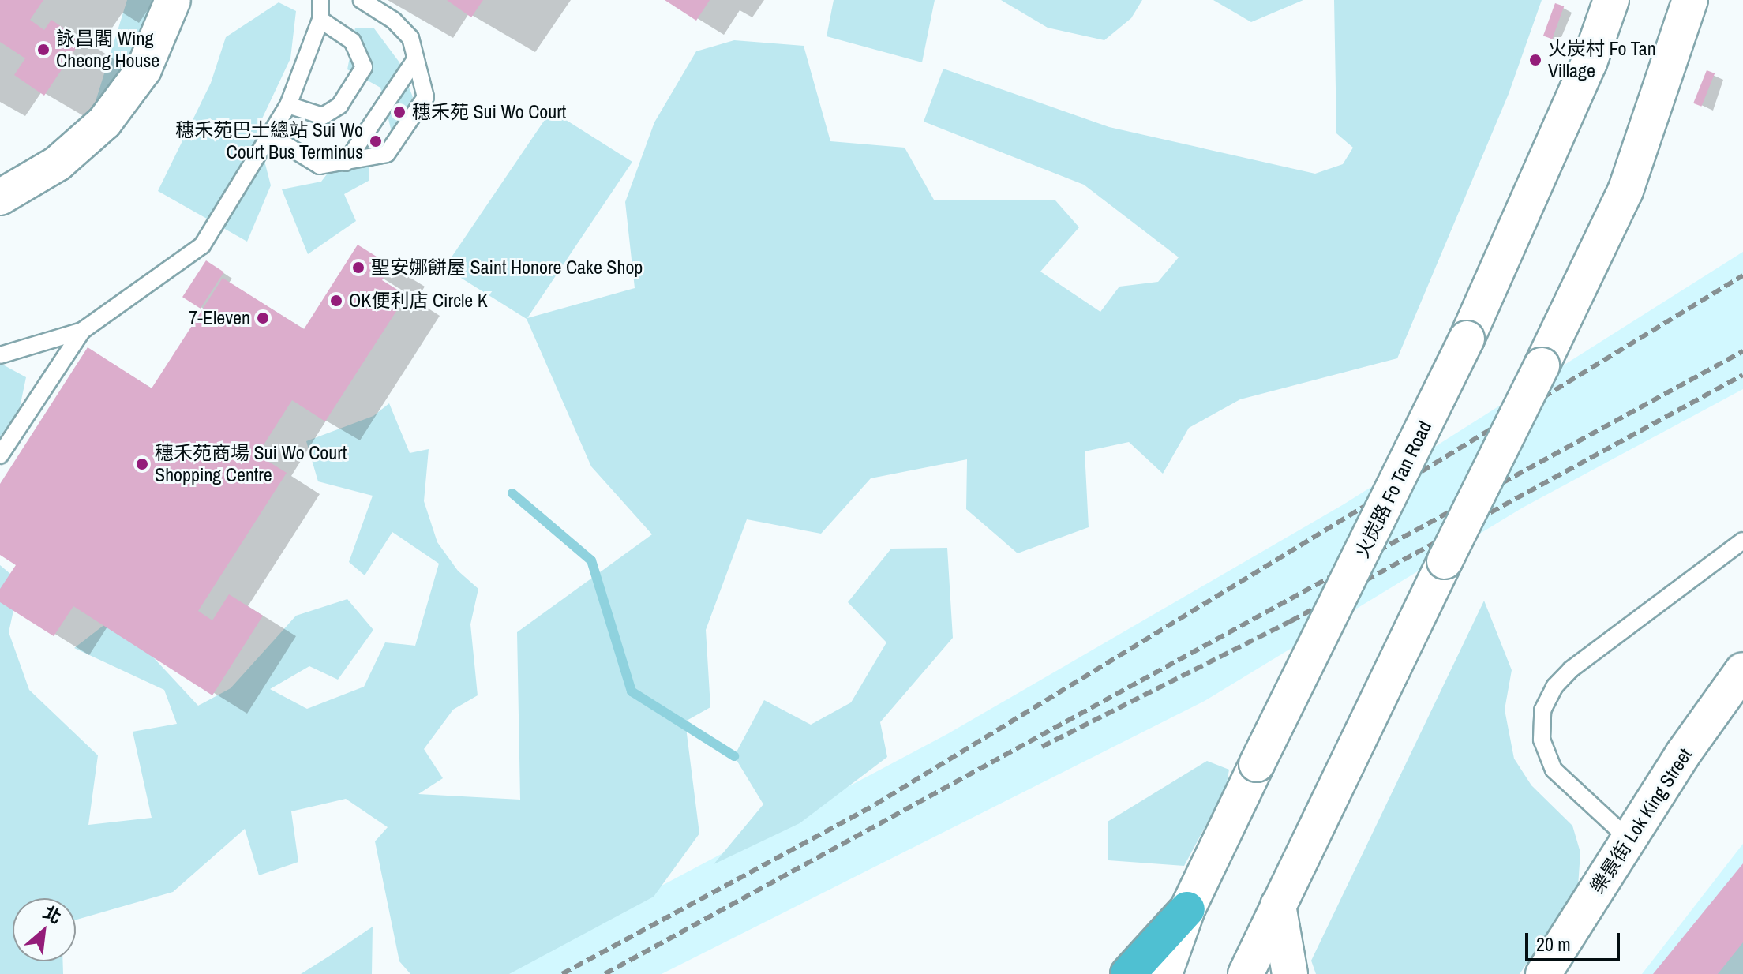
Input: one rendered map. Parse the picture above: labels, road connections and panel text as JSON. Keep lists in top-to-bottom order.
{
  "streets": {
    "main road": ["火炭路 Fo Tan Road", "樂景街 Lok King Street"]
  },
  "places": [
    "詠昌閣 Wing Cheong House",
    "火炭村 Fo Tan Village",
    "穗禾苑 Sui Wo Court",
    "穗禾苑巴士總站 Sui Wo Court Bus Terminus",
    "聖安娜餅屋 Saint Honore Cake Shop",
    "OK便利店 Circle K",
    "7-Eleven",
    "穗禾苑商場 Sui Wo Court Shopping Centre"
  ],
  "scale_bar": "20 m",
  "north": "top right"
}
